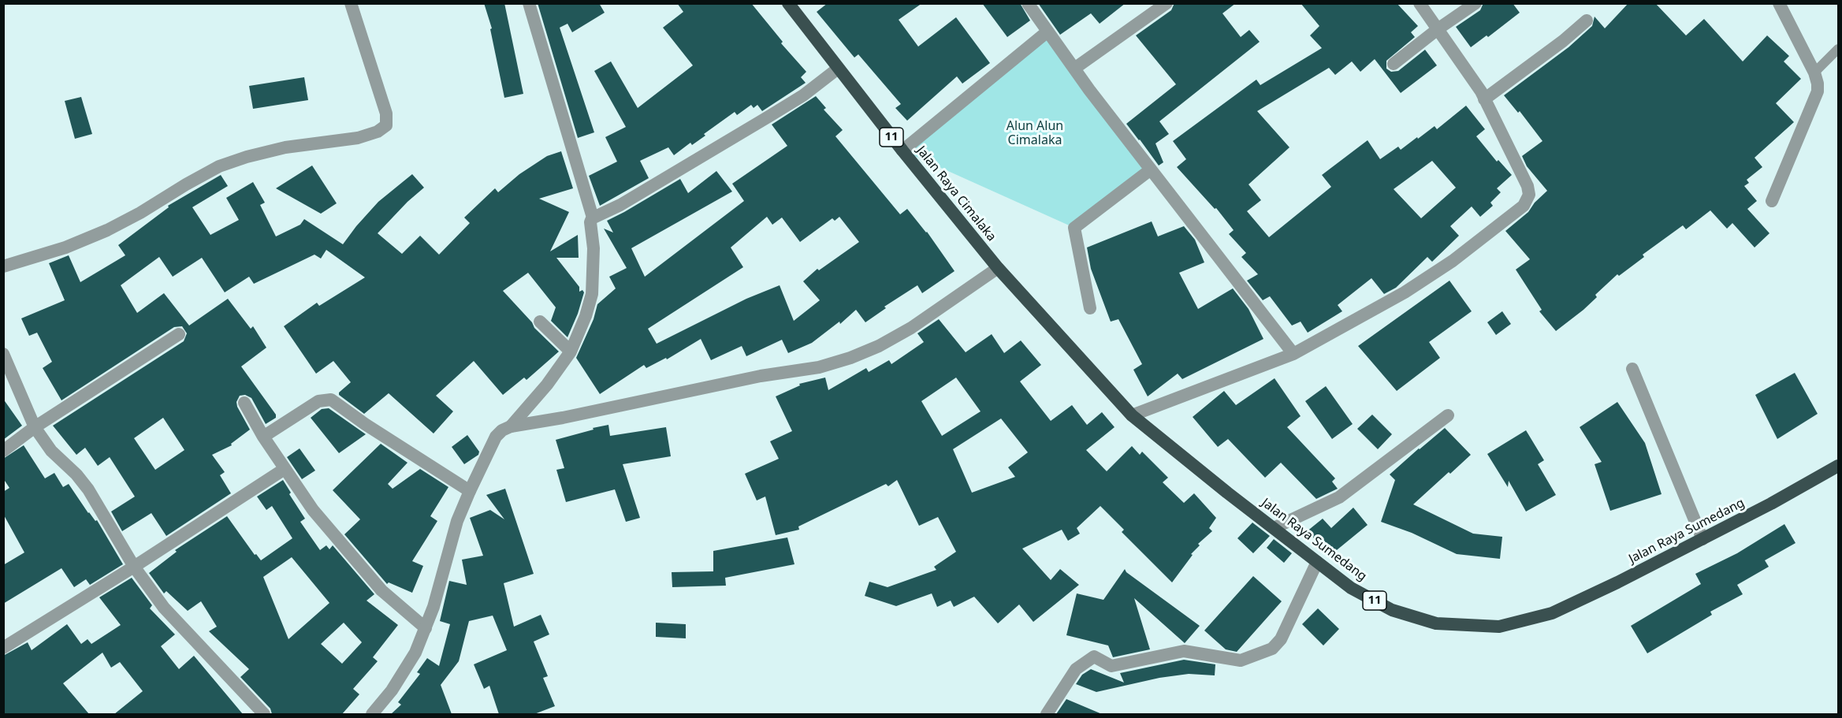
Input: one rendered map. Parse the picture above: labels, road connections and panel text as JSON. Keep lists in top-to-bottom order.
{
  "streets": {
    "highway": ["11", "Jalan Raya Cimalaka", "Jalan Raya Sumedang"]
  },
  "crossings": [
    ["Jalan Raya Cimalaka", "Jalan Raya Sumedang"]
  ],
  "parks": ["Alun Alun Cimalaka"]
}
